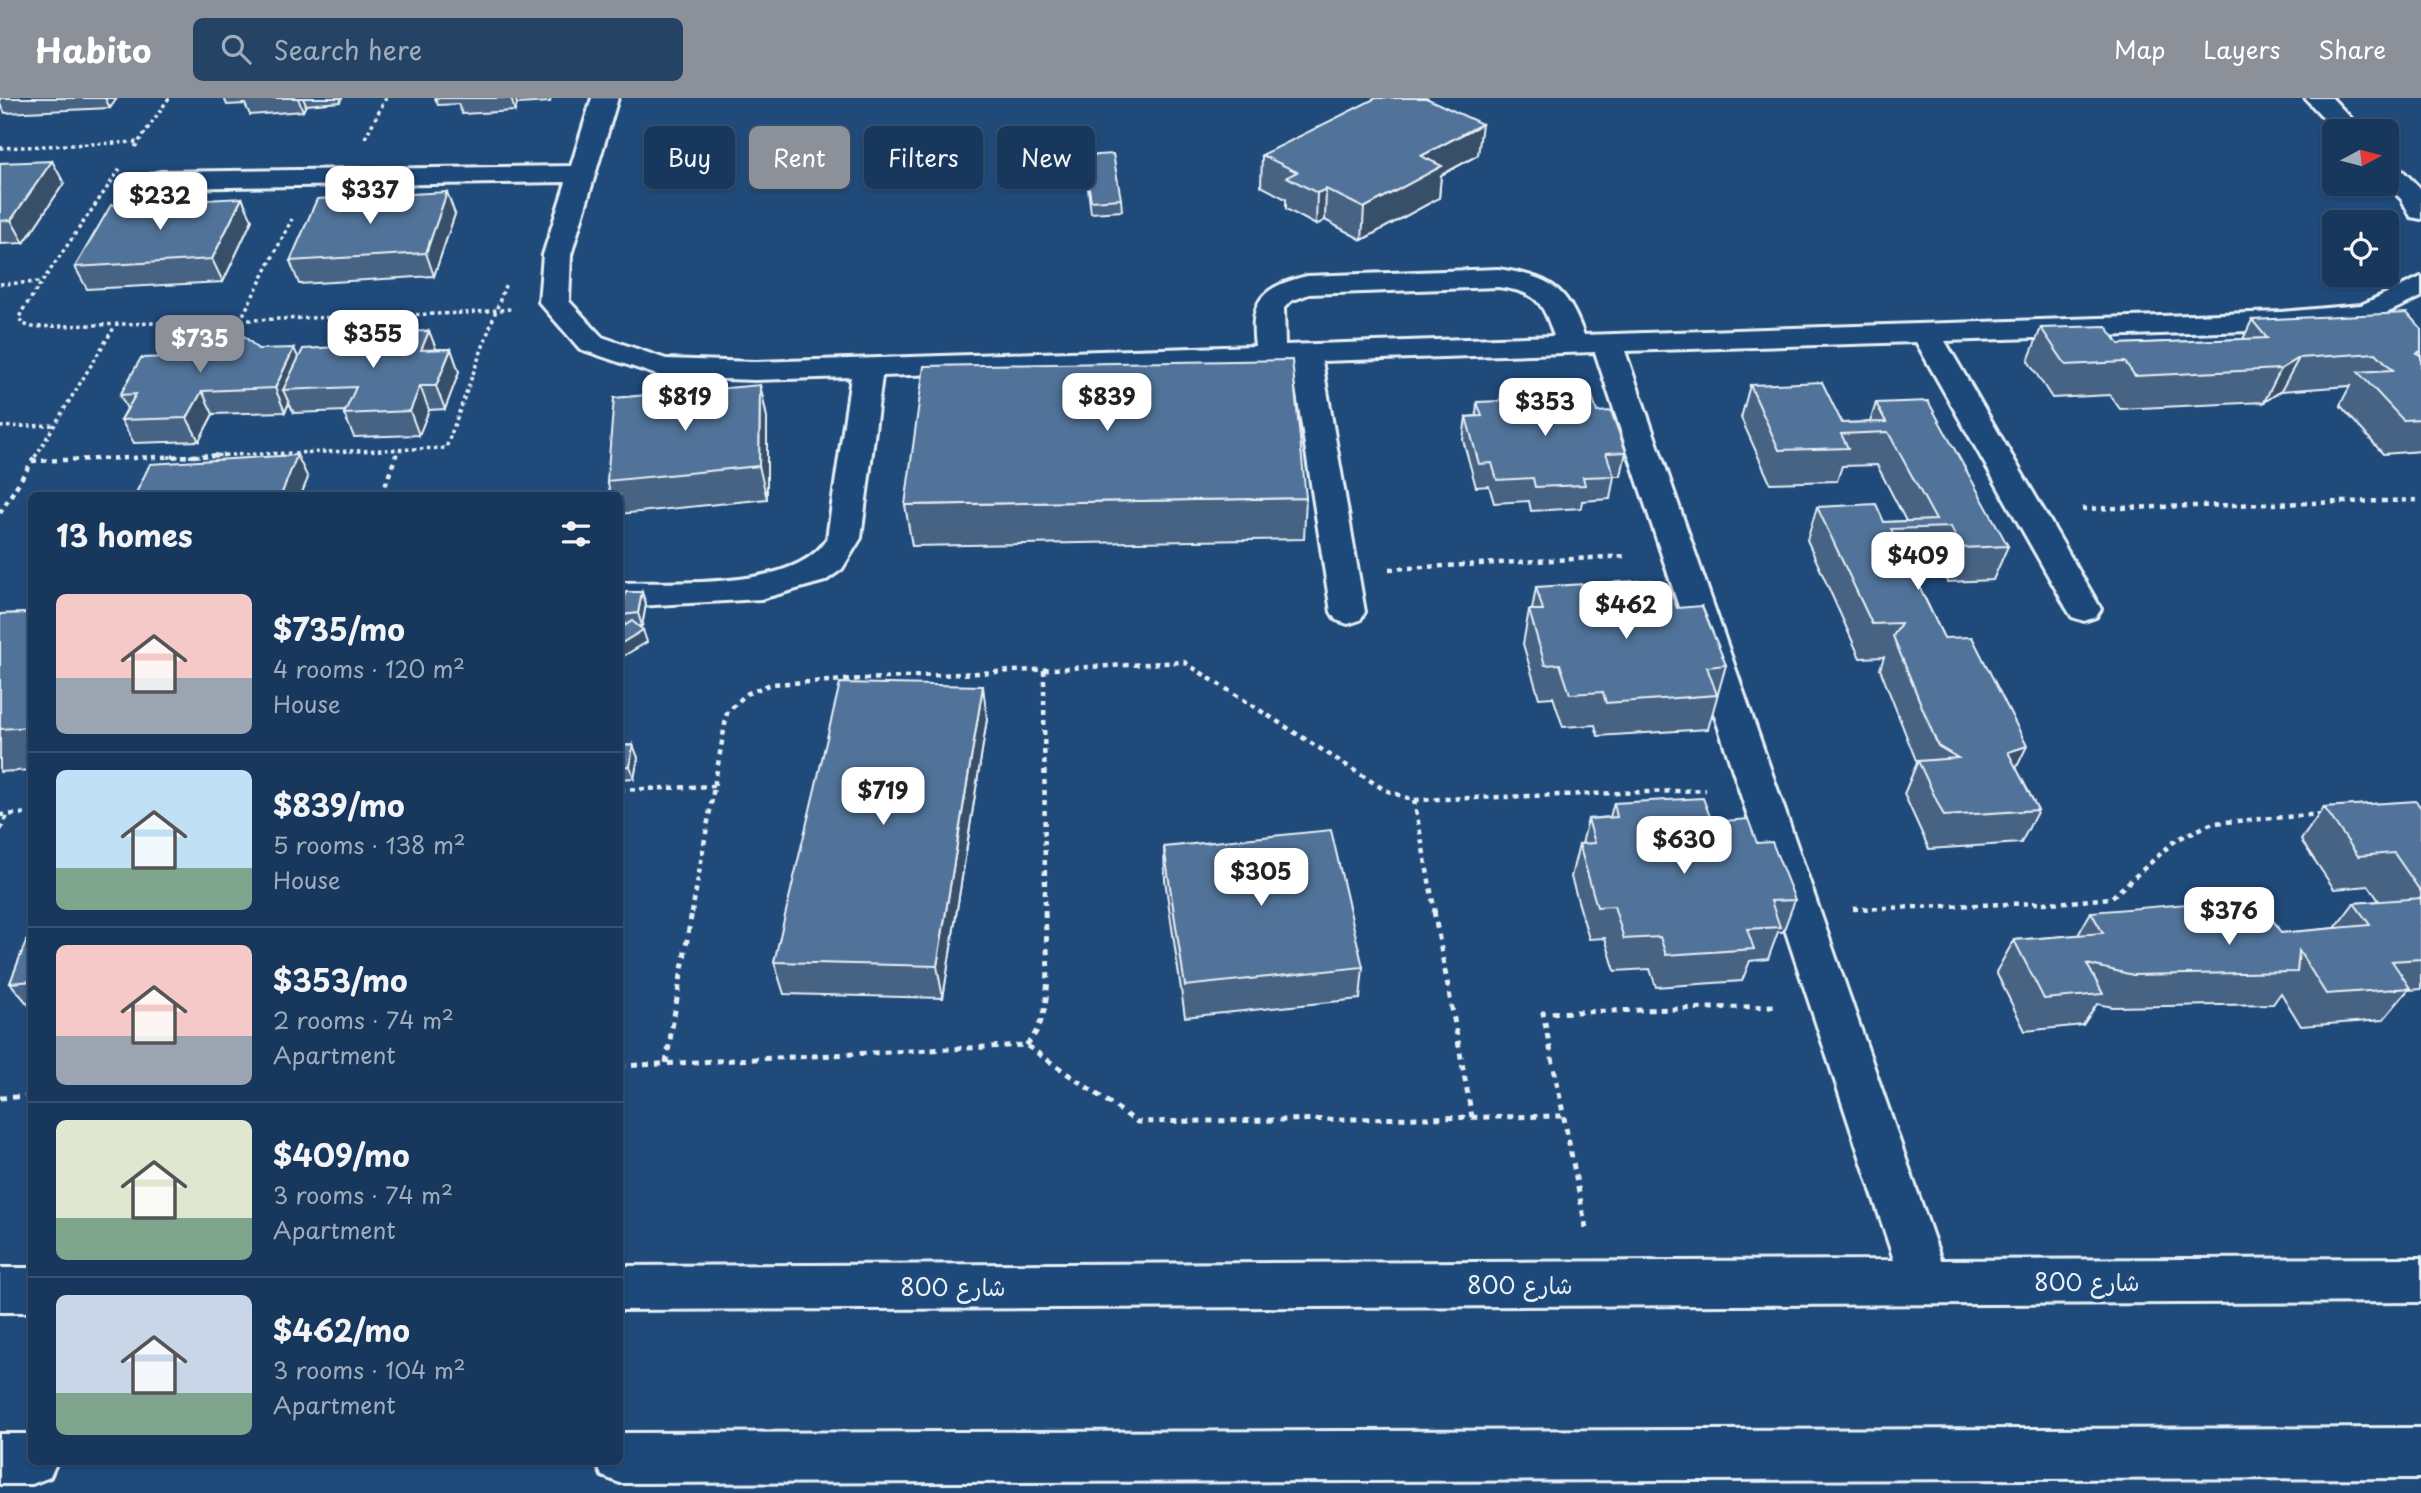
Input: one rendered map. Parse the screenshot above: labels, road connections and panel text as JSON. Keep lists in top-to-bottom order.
{
  "streets": {
    "street": ["شارع 800"]
  },
  "north": "right",
  "page": {
    "header": "Habito",
    "search": "Search here",
    "nav": ["Map", "Layers", "Share"],
    "chip": [
      "Buy",
      "Rent",
      "Filters",
      "New"
    ],
    "price": [
      "$337",
      "$232",
      "$355",
      "$735",
      "$819",
      "$839",
      "$353",
      "$409",
      "$462",
      "$719",
      "$630",
      "$305",
      "$376"
    ],
    "heading": "13 homes",
    "list": [
      {
        "name": "$735/mo",
        "note": "4 rooms · 120 m² · House"
      },
      {
        "name": "$839/mo",
        "note": "5 rooms · 138 m² · House"
      },
      {
        "name": "$353/mo",
        "note": "2 rooms · 74 m² · Apartment"
      },
      {
        "name": "$409/mo",
        "note": "3 rooms · 74 m² · Apartment"
      },
      {
        "name": "$462/mo",
        "note": "3 rooms · 104 m² · Apartment"
      }
    ]
  }
}
